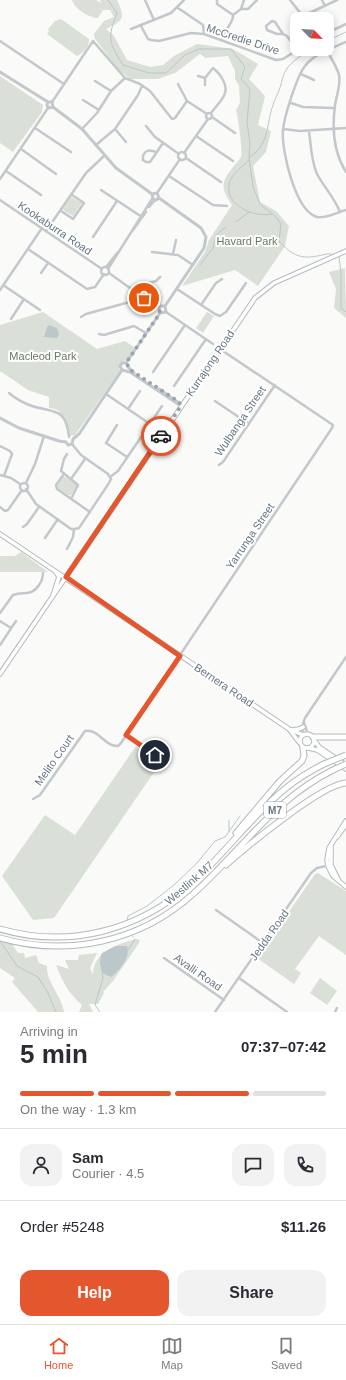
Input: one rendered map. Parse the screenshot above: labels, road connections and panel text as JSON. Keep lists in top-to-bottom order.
{
  "streets": {
    "highway": ["M7", "Westlink M7"],
    "main road": ["Kurrajong Road", "Bernera Road"],
    "street": [
      "McCredie Drive",
      "Kookaburra Road",
      "Wulbanga Street",
      "Yarrunga Street",
      "Melito Court",
      "Jedda Road",
      "Avalli Road"
    ]
  },
  "crossings": [
    ["Kurrajong Road", "Bernera Road"],
    ["Wulbanga Street", "Yarrunga Street"],
    ["Yarrunga Street", "Bernera Road"],
    ["Yarrunga Street", "Melito Court"],
    ["Jedda Road", "Avalli Road"]
  ],
  "parks": ["Havard Park", "Macleod Park"],
  "north": "bottom right",
  "page": {
    "heading": ["5 min", "Arriving in", "07:37–07:42"],
    "panel": [
      "Sam",
      "Courier · 4.5",
      "Order #5248",
      "$11.26"
    ],
    "bar": "On the way · 1.3 km",
    "buttons": ["Help", "Share"],
    "tabs": ["Home", "Map", "Saved"]
  }
}
